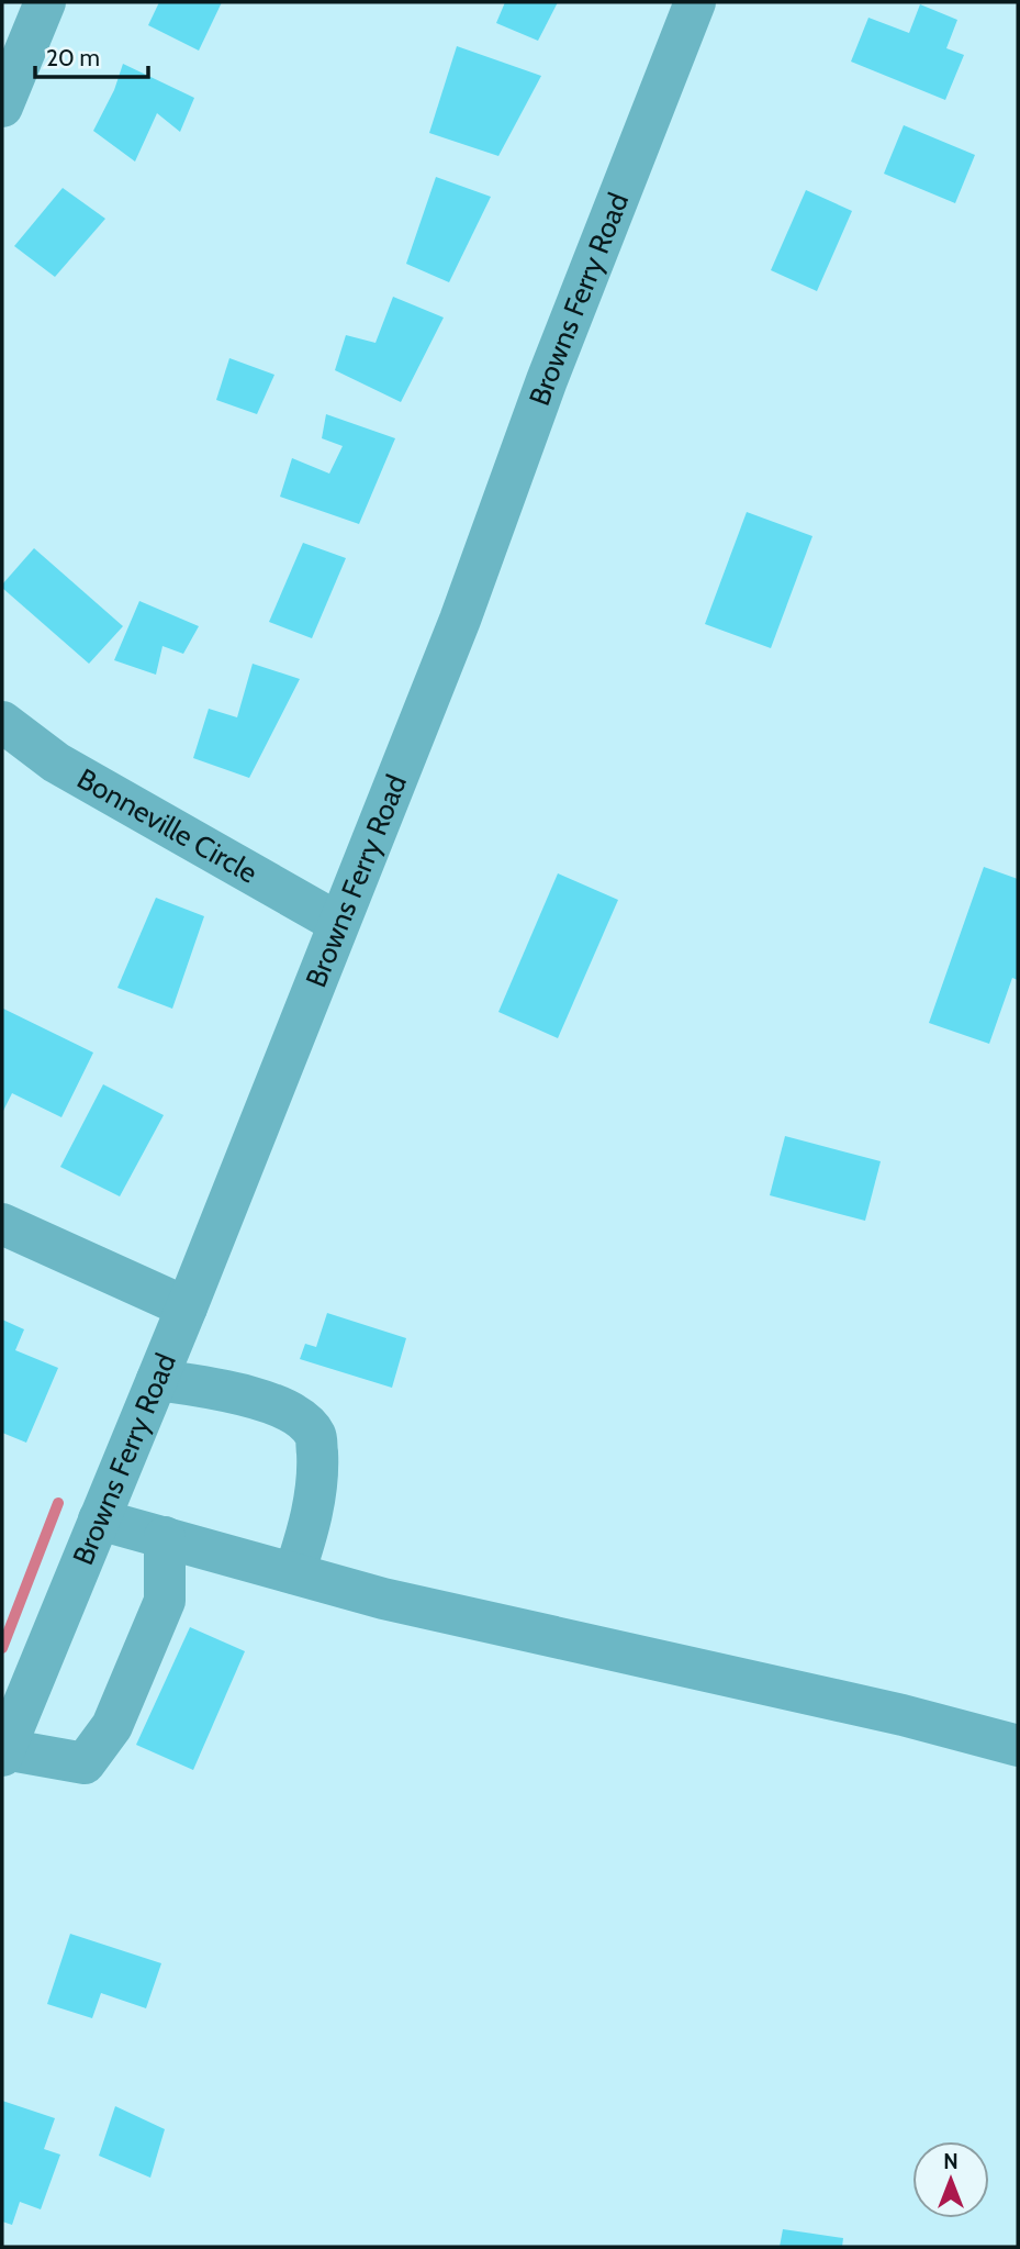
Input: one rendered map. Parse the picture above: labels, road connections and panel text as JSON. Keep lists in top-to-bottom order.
{
  "streets": {
    "street": ["Browns Ferry Road", "Bonneville Circle"]
  },
  "crossings": [
    ["Browns Ferry Road", "Bonneville Circle"]
  ],
  "scale_bar": "20 m",
  "north": "top"
}
